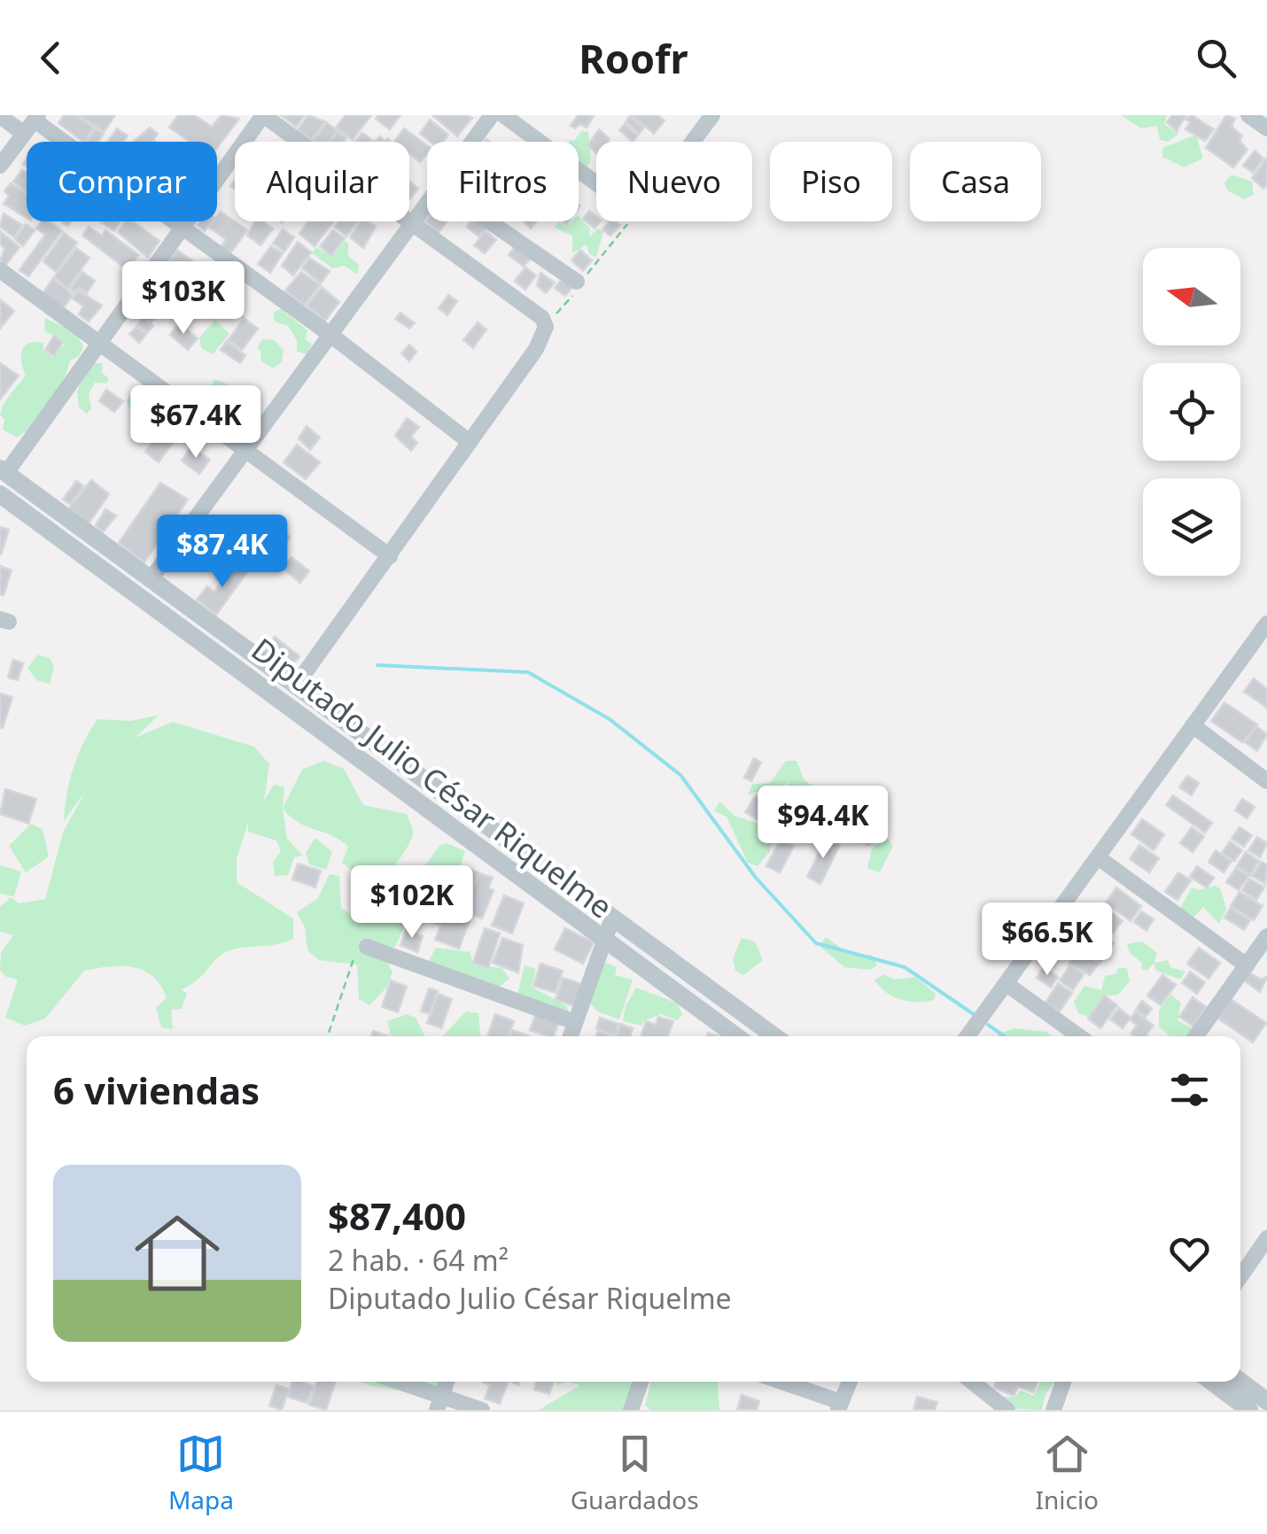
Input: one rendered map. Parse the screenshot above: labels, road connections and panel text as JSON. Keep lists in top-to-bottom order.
{
  "streets": {
    "street": ["Diputado Julio César Riquelme"]
  },
  "north": "left",
  "page": {
    "header": "Roofr",
    "chip": [
      "Comprar",
      "Alquilar",
      "Filtros",
      "Nuevo",
      "Piso",
      "Casa"
    ],
    "price": [
      "$103K",
      "$67.4K",
      "$87.4K",
      "$94.4K",
      "$102K",
      "$66.5K"
    ],
    "heading": "6 viviendas",
    "list": [
      {
        "name": "$87,400",
        "note": "2 hab. · 64 m² · Diputado Julio César Riquelme"
      }
    ],
    "tabs": ["Mapa", "Guardados", "Inicio"]
  }
}
